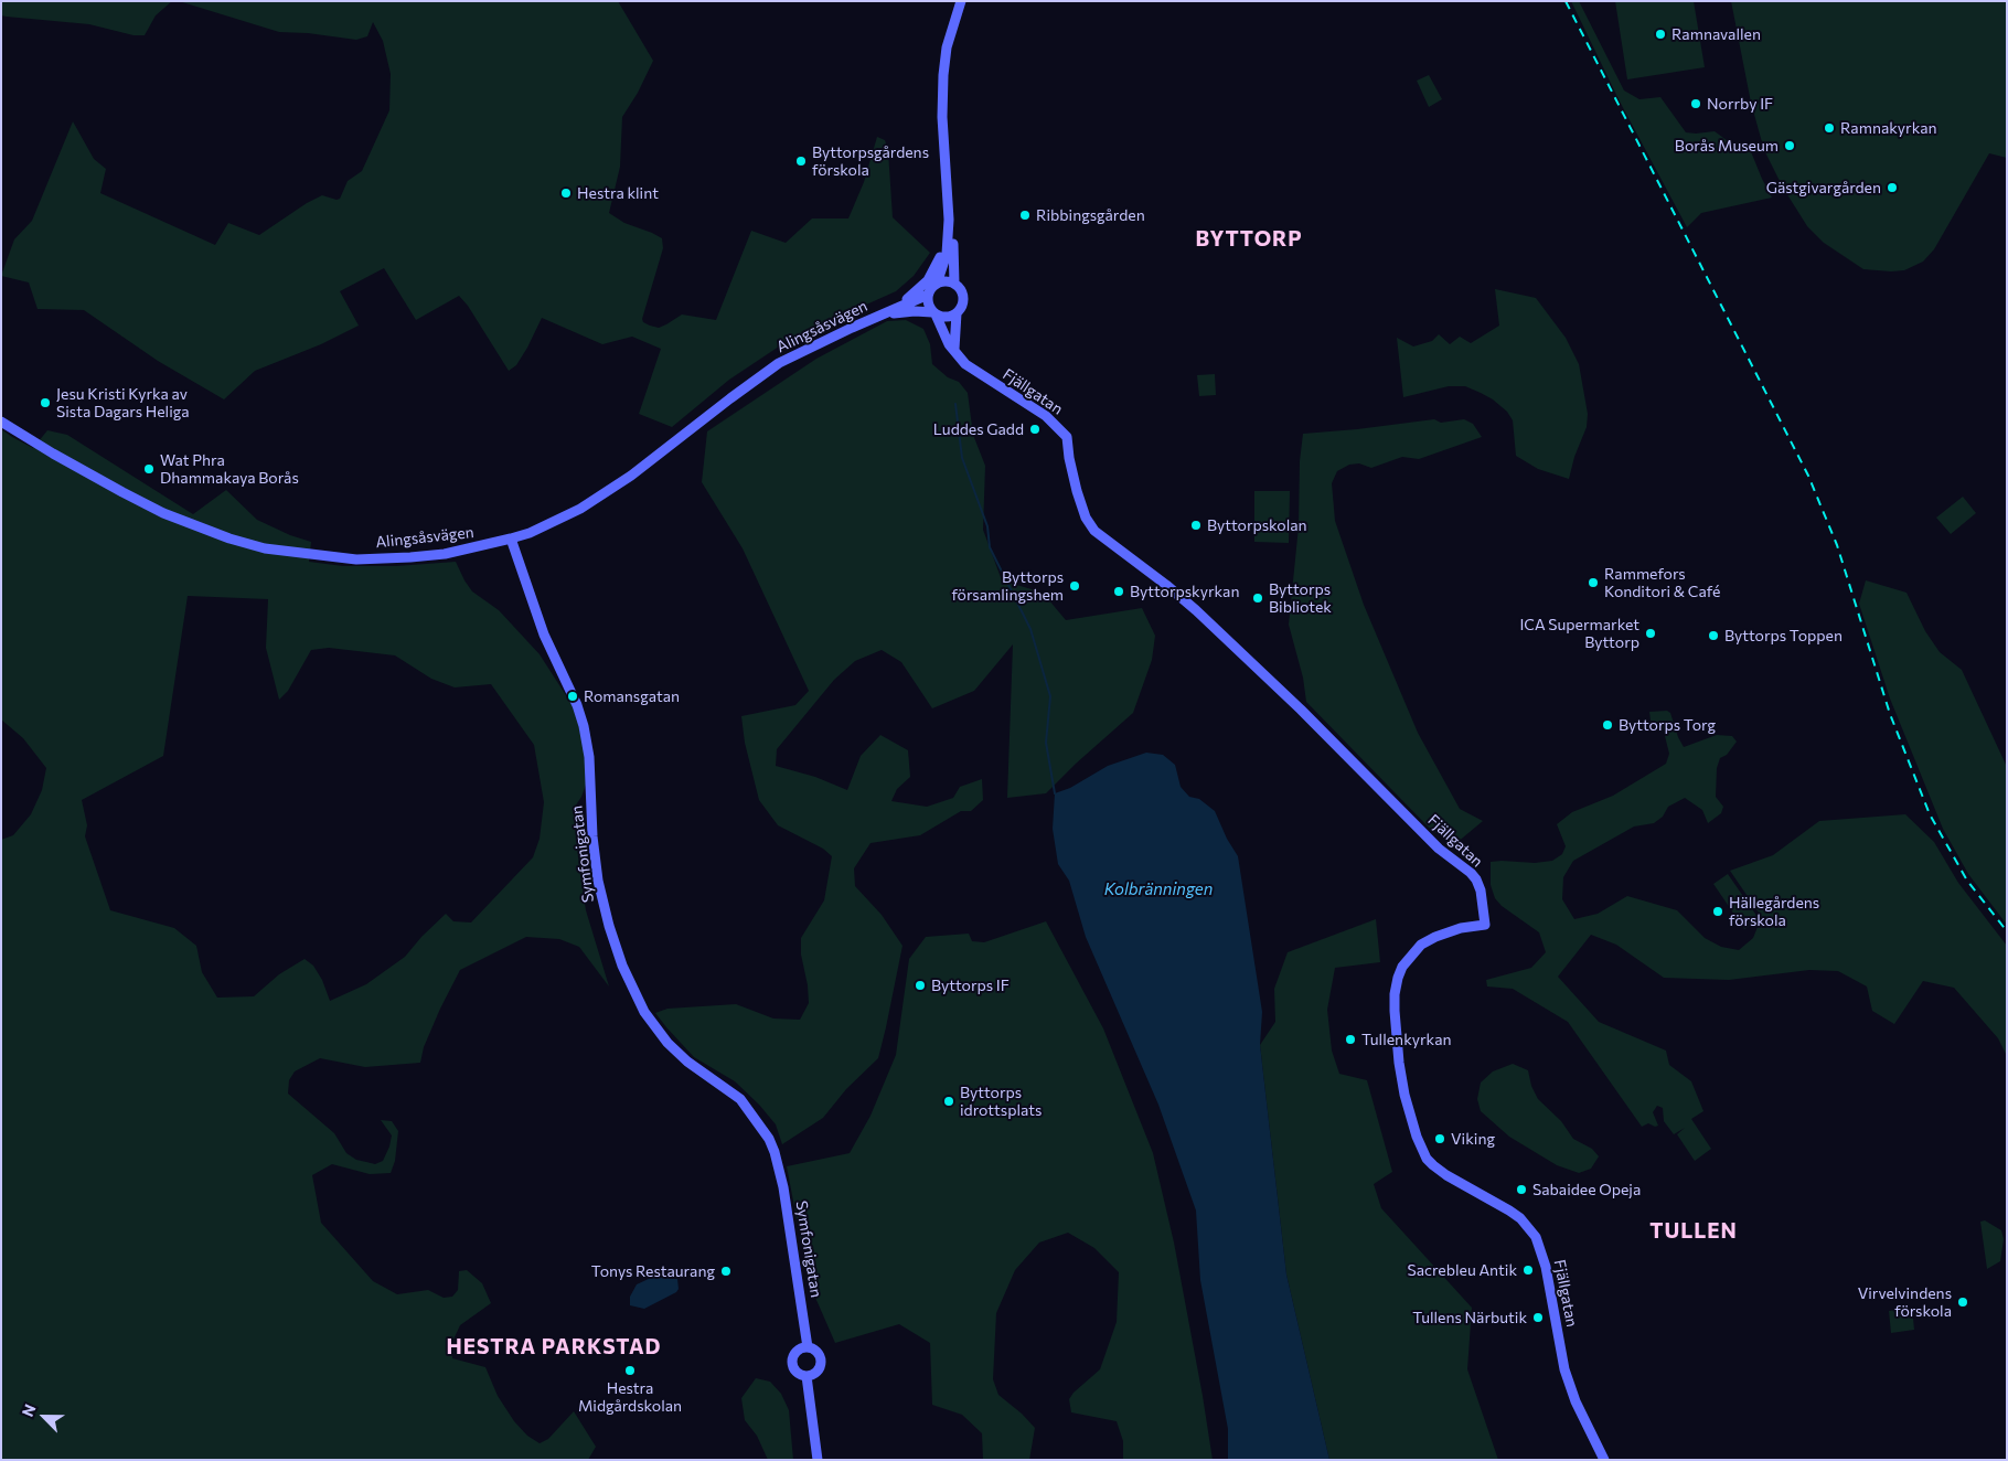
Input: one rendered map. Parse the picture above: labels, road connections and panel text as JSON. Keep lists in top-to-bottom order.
{
  "streets": {
    "street": ["Alingsåsvägen", "Fjällgatan", "Symfonigatan"]
  },
  "crossings": [
    ["Alingsåsvägen", "Fjällgatan"],
    ["Alingsåsvägen", "Symfonigatan"]
  ],
  "districts": ["BYTTORP", "TULLEN", "HESTRA PARKSTAD"],
  "water": ["Kolbränningen"],
  "places": [
    "Ramnavallen",
    "Norrby IF",
    "Ramnakyrkan",
    "Borås Museum",
    "Byttorpsgårdens förskola",
    "Gästgivargården",
    "Hestra klint",
    "Ribbingsgården",
    "Jesu Kristi Kyrka av Sista Dagars Heliga",
    "Luddes Gadd",
    "Wat Phra Dhammakaya Borås",
    "Byttorpskolan",
    "Rammefors Konditori & Café",
    "Byttorps församlingshem",
    "Byttorpskyrkan",
    "Byttorps Bibliotek",
    "ICA Supermarket Byttorp",
    "Byttorps Toppen",
    "Romansgatan",
    "Byttorps Torg",
    "Hällegårdens förskola",
    "Byttorps IF",
    "Tullenkyrkan",
    "Byttorps idrottsplats",
    "Viking",
    "Sabaidee Opeja",
    "Sacrebleu Antik",
    "Tonys Restaurang",
    "Virvelvindens förskola",
    "Tullens Närbutik",
    "Hestra Midgårdskolan"
  ],
  "north": "top left"
}
